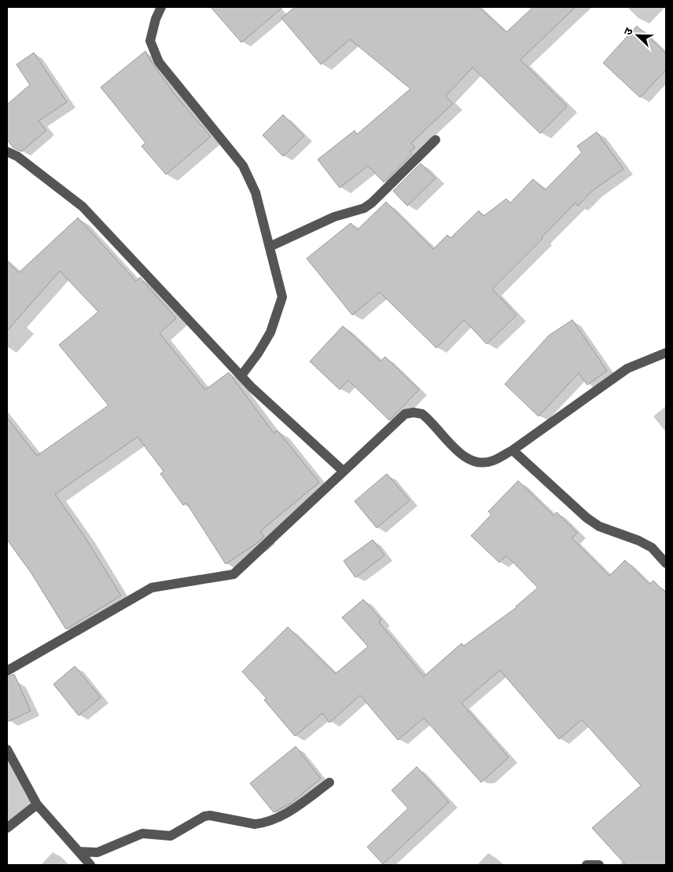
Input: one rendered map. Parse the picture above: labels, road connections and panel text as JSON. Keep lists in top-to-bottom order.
{
  "north": "top left"
}
